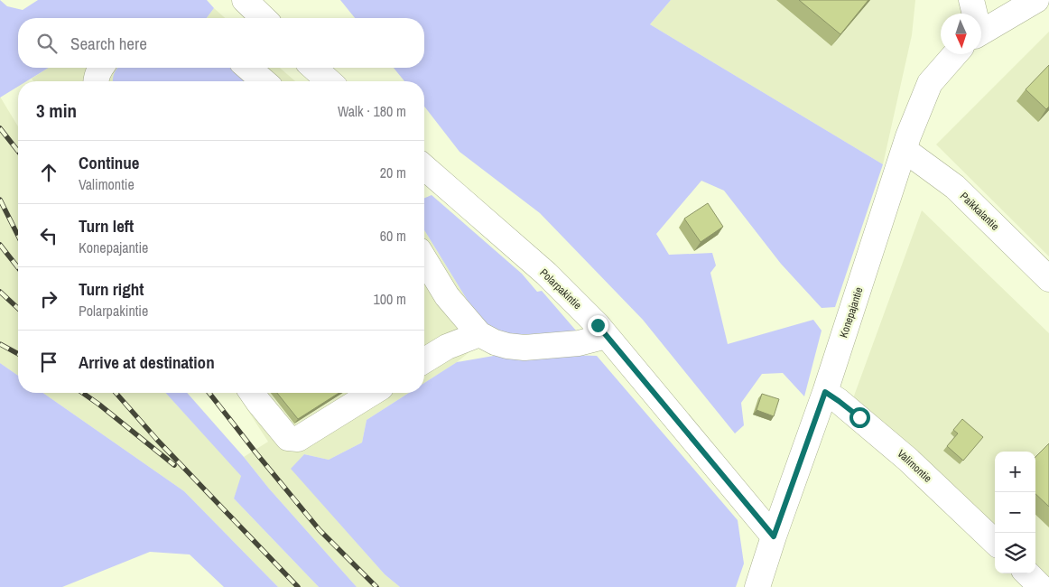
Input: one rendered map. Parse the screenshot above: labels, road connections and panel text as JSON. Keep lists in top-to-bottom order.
{
  "streets": {
    "street": [
      "Paikkalantie",
      "Polarpakintie",
      "Konepajantie",
      "Valimontie"
    ]
  },
  "crossings": [
    ["Paikkalantie", "Konepajantie"],
    ["Polarpakintie", "Konepajantie"],
    ["Konepajantie", "Valimontie"]
  ],
  "north": "bottom",
  "page": {
    "search": "Search here",
    "heading": ["3 min", "Walk · 180 m"],
    "list": [
      ["Continue", "Valimontie", "20 m"],
      ["Turn left", "Konepajantie", "60 m"],
      ["Turn right", "Polarpakintie", "100 m"],
      "Arrive at destination"
    ],
    "map_buttons": ["+", "−"]
  }
}
